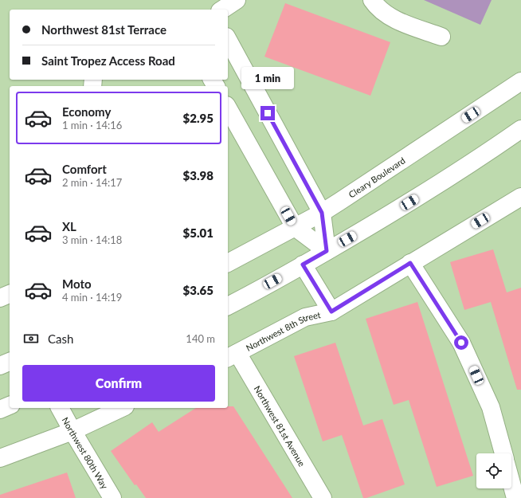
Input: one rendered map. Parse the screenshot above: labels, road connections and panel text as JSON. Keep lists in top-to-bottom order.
{
  "streets": {
    "street": [
      "Cleary Boulevard",
      "Northwest 8th Street",
      "Northwest 81st Avenue",
      "Northwest 80th Way"
    ]
  },
  "crossings": [
    ["Northwest 8th Street", "Northwest 81st Avenue"]
  ],
  "page": {
    "banner": ["Northwest 81st Terrace", "Saint Tropez Access Road"],
    "bubble": "1 min",
    "list": [
      {
        "name": "Economy",
        "note": "1 min · 14:16",
        "value": "$2.95"
      },
      {
        "name": "Comfort",
        "note": "2 min · 14:17",
        "value": "$3.98"
      },
      {
        "name": "XL",
        "note": "3 min · 14:18",
        "value": "$5.01"
      },
      {
        "name": "Moto",
        "note": "4 min · 14:19",
        "value": "$3.65"
      }
    ],
    "pay": ["Cash", "140 m"],
    "buttons": "Confirm"
  }
}
